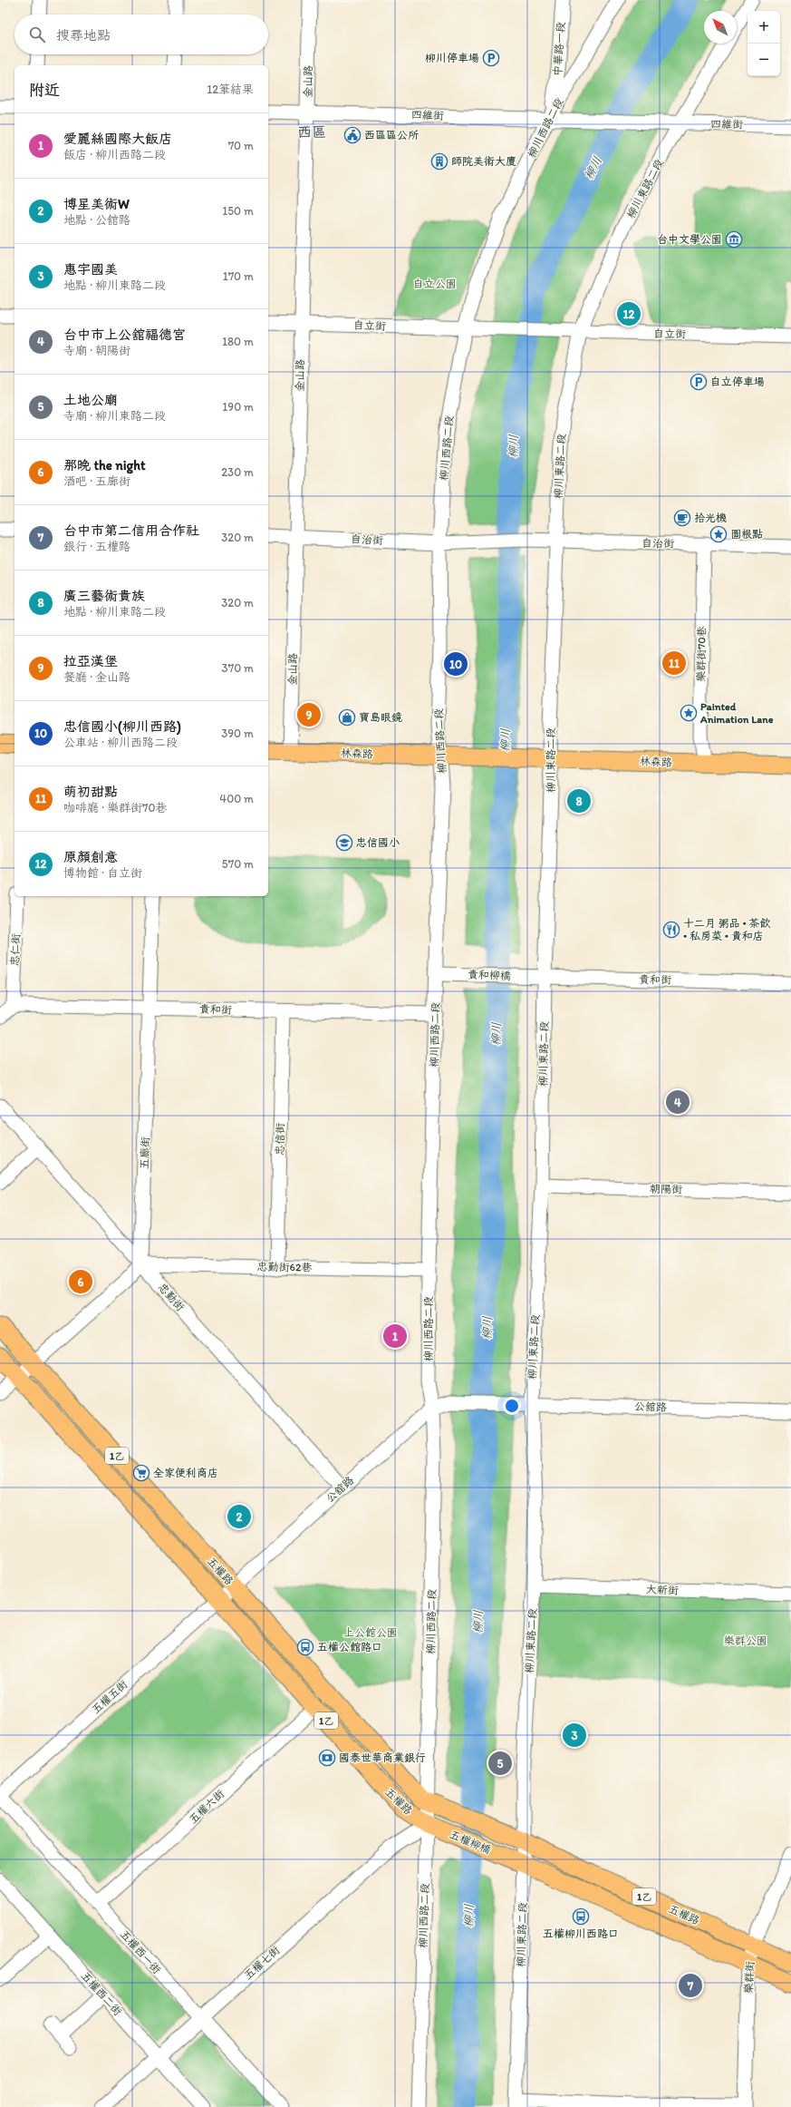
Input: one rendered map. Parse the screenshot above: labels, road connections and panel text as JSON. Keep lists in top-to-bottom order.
{
  "streets": {
    "main road": [
      "林森路",
      "1乙",
      "五權路",
      "五權柳橋"
    ],
    "street": [
      "中華路一段",
      "金山路",
      "四維街",
      "柳川西路二段",
      "柳川東路二段",
      "自立街",
      "自治街",
      "樂群街70巷",
      "忠仁街",
      "貴和柳橋",
      "貴和街",
      "忠信街",
      "五廊街",
      "朝陽街",
      "忠勤街62巷",
      "忠勤街",
      "公舘路",
      "大新街",
      "五權五街",
      "五權六街",
      "五權西一街",
      "五權七街",
      "樂群街",
      "五權西二街"
    ]
  },
  "crossings": [
    ["中華路一段", "四維街"],
    ["中華路一段", "柳川西路二段"],
    ["金山路", "四維街"],
    ["金山路", "自立街"],
    ["金山路", "自治街"],
    ["金山路", "林森路"],
    ["四維街", "柳川西路二段"],
    ["四維街", "柳川東路二段"],
    ["柳川西路二段", "自立街"],
    ["柳川西路二段", "自治街"],
    ["柳川西路二段", "林森路"],
    ["柳川西路二段", "貴和柳橋"],
    ["柳川西路二段", "貴和街"],
    ["柳川西路二段", "忠勤街62巷"],
    ["柳川西路二段", "公舘路"],
    ["柳川西路二段", "五權路"],
    ["柳川西路二段", "五權柳橋"],
    ["柳川西路二段", "五權七街"],
    ["柳川東路二段", "自立街"],
    ["柳川東路二段", "自治街"],
    ["柳川東路二段", "林森路"],
    ["柳川東路二段", "貴和街"],
    ["柳川東路二段", "朝陽街"],
    ["柳川東路二段", "公舘路"],
    ["柳川東路二段", "五權路"],
    ["柳川東路二段", "大新街"],
    ["自治街", "樂群街70巷"],
    ["樂群街70巷", "林森路"],
    ["忠仁街", "貴和街"],
    ["貴和柳橋", "貴和街"],
    ["貴和街", "忠信街"],
    ["貴和街", "五廊街"],
    ["忠信街", "忠勤街62巷"],
    ["五廊街", "忠勤街62巷"],
    ["五廊街", "忠勤街"],
    ["忠勤街62巷", "忠勤街"],
    ["忠勤街", "公舘路"],
    ["公舘路", "五權路"],
    ["公舘路", "五權五街"],
    ["五權路", "五權五街"],
    ["五權路", "五權六街"],
    ["五權路", "五權柳橋"],
    ["五權路", "五權七街"],
    ["五權路", "樂群街"],
    ["五權五街", "五權西一街"],
    ["五權六街", "五權西一街"],
    ["五權柳橋", "五權七街"],
    ["五權西一街", "五權七街"],
    ["五權七街", "五權西二街"]
  ],
  "districts": ["西區"],
  "water": ["柳川"],
  "parks": ["自立公園", "上公館公園", "樂群公園"],
  "places": {
    "parking": ["柳川停車場", "自立停車場"],
    "public building": ["西區區公所"],
    "building": ["師院美術大廈"],
    "museum": ["台中文學公園"],
    "cafe": ["拾光機"],
    "place": ["圖根點", "Painted Animation Lane"],
    "shop": ["寶島眼鏡"],
    "school or university": ["忠信國小"],
    "restaurant": ["十二月 粥品 • 茶飲 • 私房菜 • 貴和店"],
    "supermarket": ["全家便利商店"],
    "bus stop": ["五權公館路口", "五權柳川西路口"],
    "bank": ["國泰世華商業銀行"]
  },
  "north": "top left",
  "page": {
    "map_buttons": ["+", "−"],
    "search": "搜尋地點",
    "heading": ["附近", "12筆結果"],
    "list": [
      {
        "mark": "1",
        "name": "愛麗絲國際大飯店",
        "note": "飯店 · 柳川西路二段",
        "value": "70 m"
      },
      {
        "mark": "2",
        "name": "博星美術W",
        "note": "地點 · 公舘路",
        "value": "150 m"
      },
      {
        "mark": "3",
        "name": "惠宇國美",
        "note": "地點 · 柳川東路二段",
        "value": "170 m"
      },
      {
        "mark": "4",
        "name": "台中市上公舘福德宮",
        "note": "寺廟 · 朝陽街",
        "value": "180 m"
      },
      {
        "mark": "5",
        "name": "土地公廟",
        "note": "寺廟 · 柳川東路二段",
        "value": "190 m"
      },
      {
        "mark": "6",
        "name": "那晚 the night",
        "note": "酒吧 · 五廊街",
        "value": "230 m"
      },
      {
        "mark": "7",
        "name": "台中市第二信用合作社",
        "note": "銀行 · 五權路",
        "value": "320 m"
      },
      {
        "mark": "8",
        "name": "廣三藝術貴族",
        "note": "地點 · 柳川東路二段",
        "value": "320 m"
      },
      {
        "mark": "9",
        "name": "拉亞漢堡",
        "note": "餐廳 · 金山路",
        "value": "370 m"
      },
      {
        "mark": "10",
        "name": "忠信國小(柳川西路)",
        "note": "公車站 · 柳川西路二段",
        "value": "390 m"
      },
      {
        "mark": "11",
        "name": "萌初甜點",
        "note": "咖啡廳 · 樂群街70巷",
        "value": "400 m"
      },
      {
        "mark": "12",
        "name": "原顏創意",
        "note": "博物館 · 自立街",
        "value": "570 m"
      }
    ],
    "pins": [
      "12",
      "11",
      "10",
      "9",
      "8",
      "4",
      "6",
      "1",
      "2",
      "3",
      "5",
      "7"
    ]
  }
}
